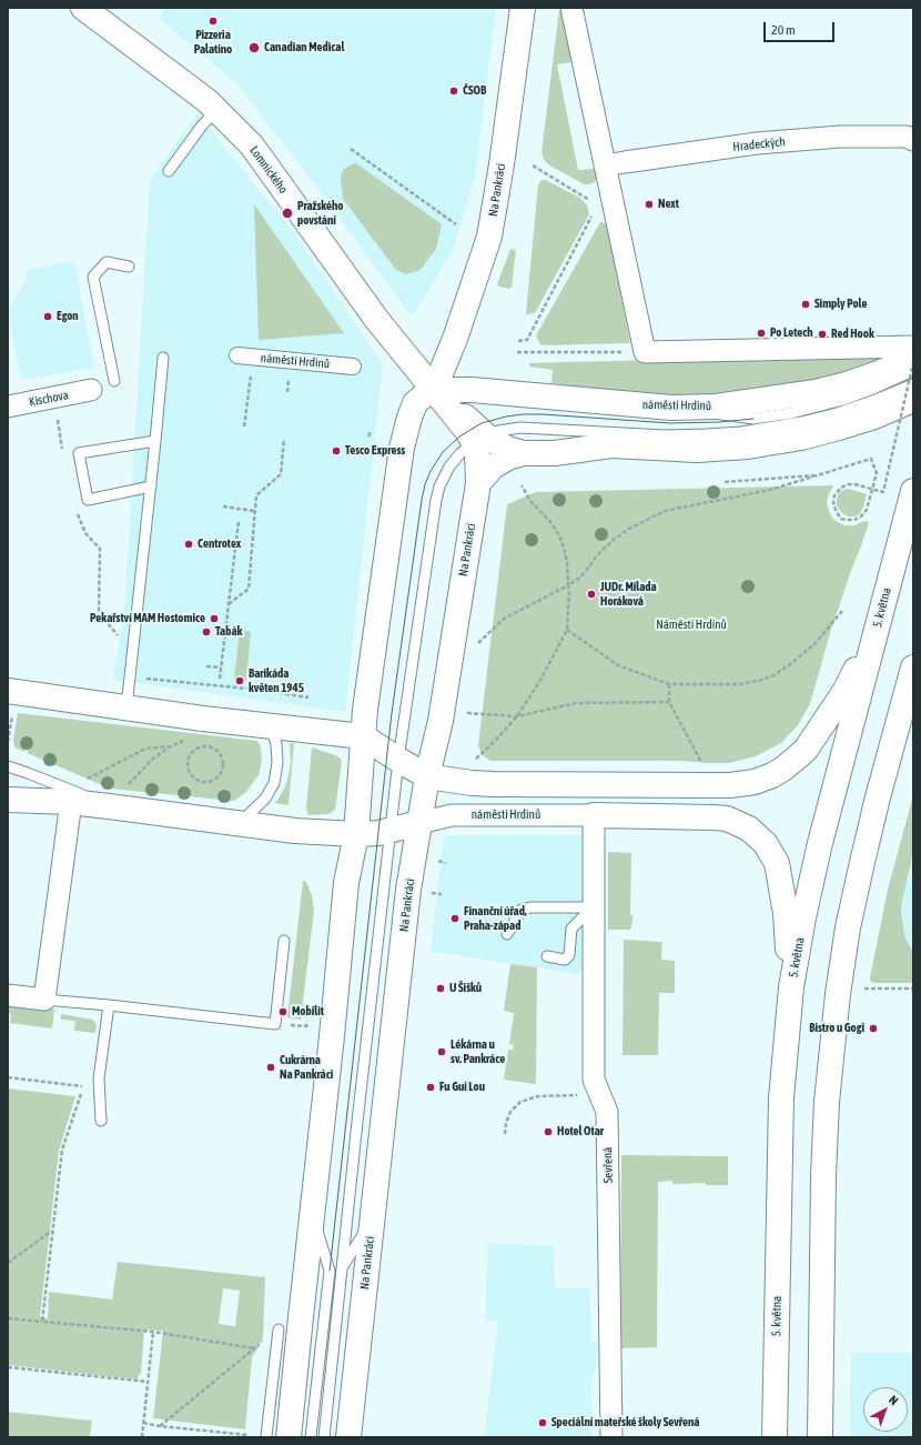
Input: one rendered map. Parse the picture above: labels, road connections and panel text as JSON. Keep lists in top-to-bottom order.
{
  "streets": {
    "street": [
      "Hradeckých",
      "Lomnického",
      "Na Pankráci",
      "náměstí Hrdinů",
      "Kischova",
      "5. května",
      "Sevřená"
    ]
  },
  "crossings": [
    ["Lomnického", "Na Pankráci"],
    ["Lomnického", "náměstí Hrdinů"],
    ["Na Pankráci", "náměstí Hrdinů"],
    ["náměstí Hrdinů", "Sevřená"]
  ],
  "parks": ["Náměstí Hrdinů"],
  "places": [
    "Pizzeria Palatino",
    "Canadian Medical",
    "ČSOB",
    "Next",
    "Pražského povstání",
    "Simply Pole",
    "Egon",
    "Po Letech",
    "Red Hook",
    "Tesco Express",
    "Centrotex",
    "JUDr. Milada Horáková",
    "Pekařství MAM Hostomice",
    "Tabák",
    "Barikáda květen 1945",
    "Finanční úřad, Praha-západ",
    "U Šišků",
    "Mobilit",
    "Bistro u Gogi",
    "Lékárna u sv. Pankráce",
    "Cukrárna Na Pankráci",
    "Fu Gui Lou",
    "Hotel Otar",
    "Speciální mateřské školy Sevřená"
  ],
  "scale_bar": "20 m",
  "north": "top right"
}
